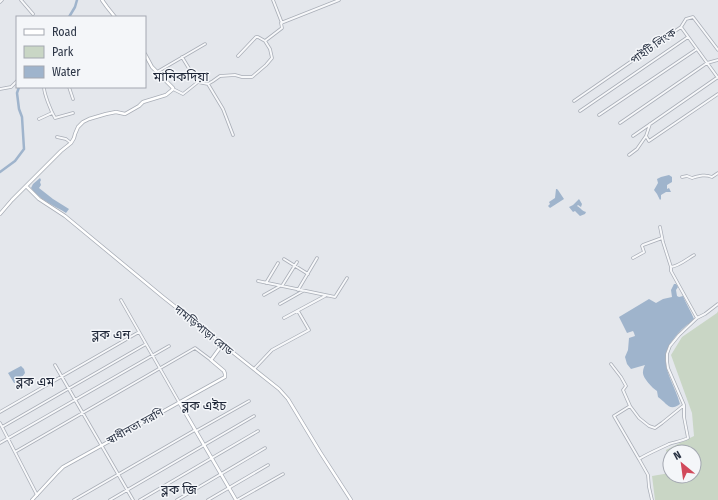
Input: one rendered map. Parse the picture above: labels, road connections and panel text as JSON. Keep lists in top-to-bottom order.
{
  "streets": {
    "main road": ["দামড়িপাড়া রোড", "স্বাধীনতা সরণি"],
    "street": ["পাইটি লিংক"]
  },
  "districts": [
    "মানিকদিয়া",
    "ব্লক এন",
    "ব্লক এম",
    "ব্লক এইচ",
    "ব্লক জি"
  ],
  "legend": ["Road", "Park", "Water"],
  "north": "top left"
}
